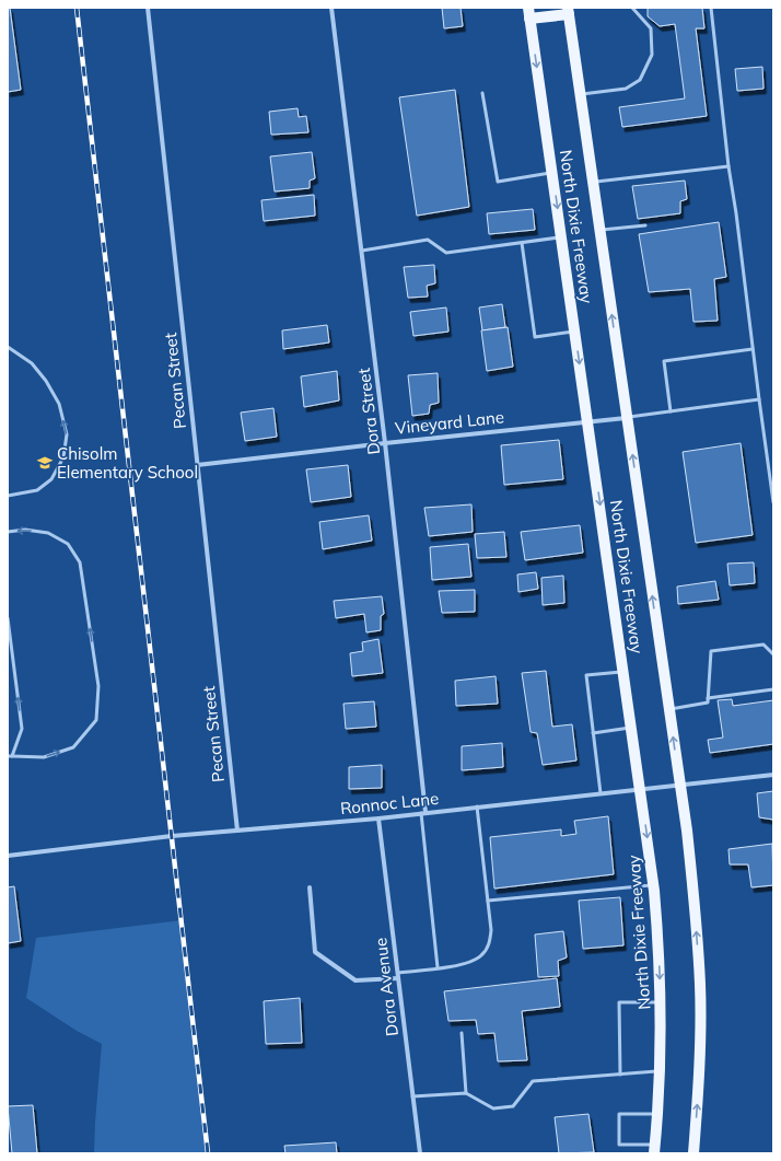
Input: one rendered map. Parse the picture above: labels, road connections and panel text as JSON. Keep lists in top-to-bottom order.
{
  "streets": {
    "main road": ["North Dixie Freeway"],
    "street": [
      "Pecan Street",
      "Dora Street",
      "Vineyard Lane",
      "Ronnoc Lane",
      "Dora Avenue"
    ]
  },
  "crossings": [
    ["North Dixie Freeway", "Vineyard Lane"],
    ["North Dixie Freeway", "Ronnoc Lane"],
    ["Pecan Street", "Vineyard Lane"],
    ["Pecan Street", "Ronnoc Lane"],
    ["Dora Street", "Vineyard Lane"],
    ["Dora Street", "Ronnoc Lane"],
    ["Ronnoc Lane", "Dora Avenue"]
  ],
  "places": {
    "school or university": ["Chisolm Elementary School"]
  }
}
